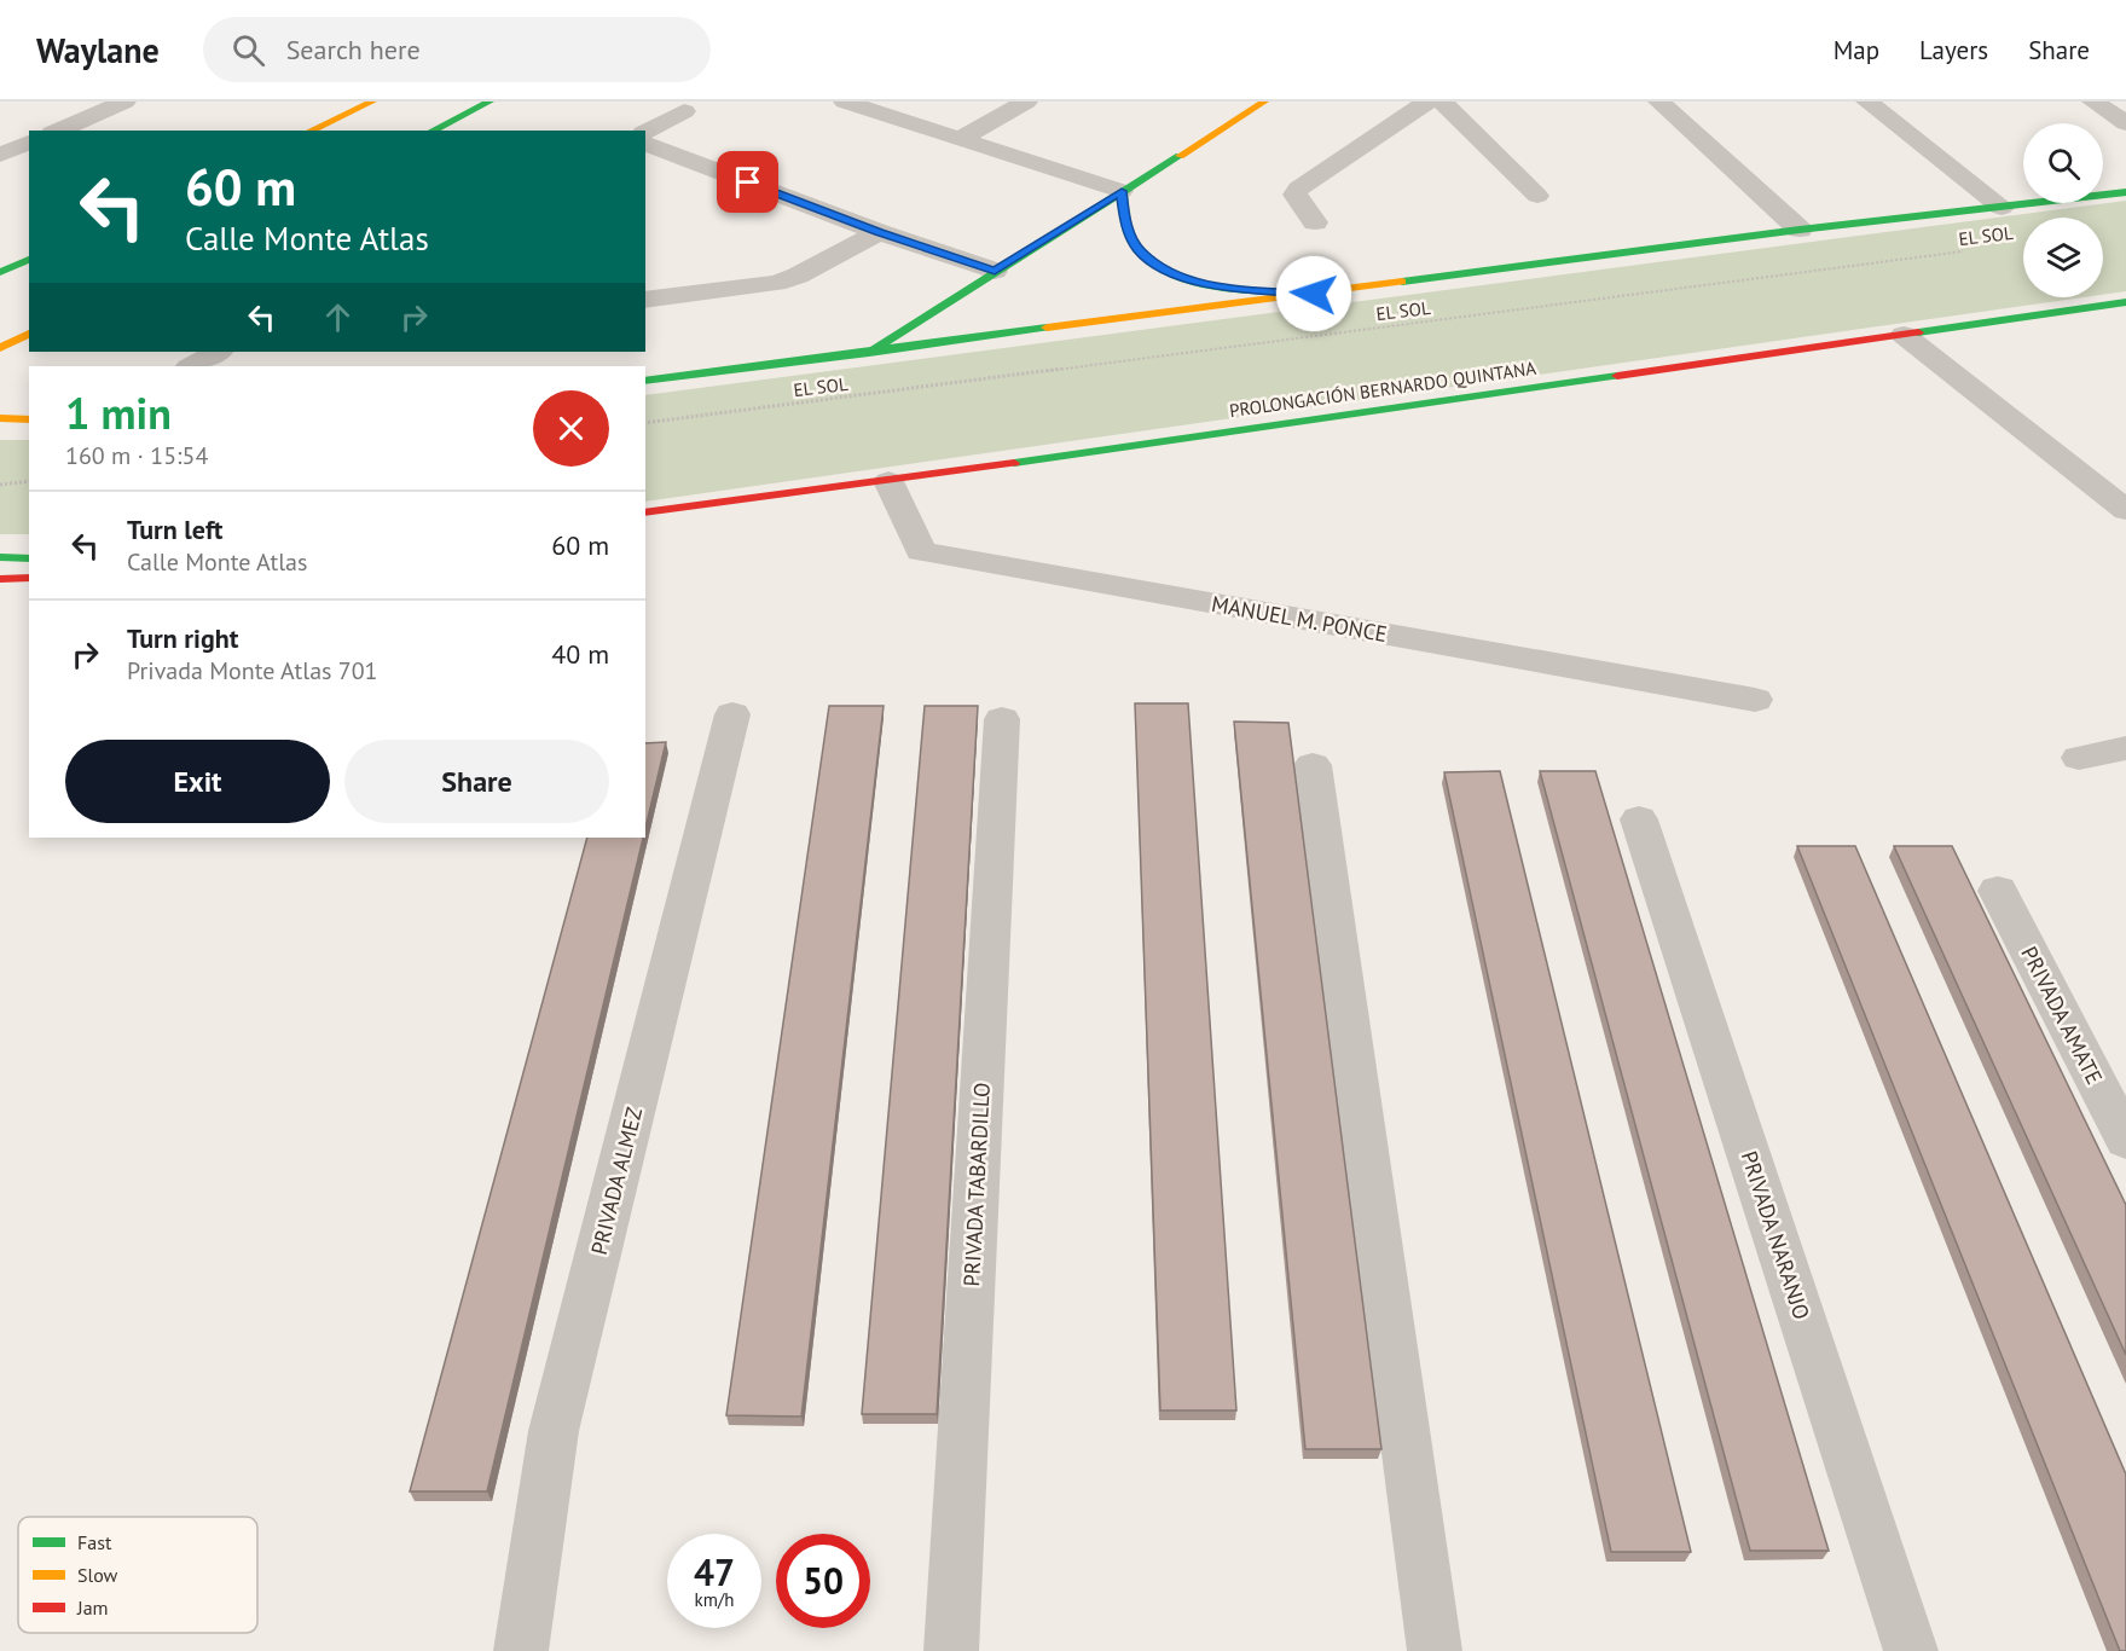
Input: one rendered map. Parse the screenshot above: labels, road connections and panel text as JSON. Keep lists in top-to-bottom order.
{
  "streets": {
    "main road": ["PROLONGACIÓN BERNARDO QUINTANA"],
    "street": [
      "MANUEL M. PONCE",
      "PRIVADA AMATE",
      "PRIVADA ALMEZ",
      "PRIVADA TABARDILLO",
      "PRIVADA NARANJO"
    ],
    "path": ["EL SOL"]
  },
  "crossings": [
    ["PROLONGACIÓN BERNARDO QUINTANA", "MANUEL M. PONCE"]
  ],
  "legend": ["Fast", "Slow", "Jam"],
  "page": {
    "header": "Waylane",
    "search": "Search here",
    "nav": ["Map", "Layers", "Share"],
    "turn": ["60 m", "Calle Monte Atlas"],
    "heading": ["1 min", "160 m · 15:54"],
    "list": [
      {
        "name": "Turn left",
        "note": "Calle Monte Atlas",
        "value": "60 m"
      },
      {
        "name": "Turn right",
        "note": "Privada Monte Atlas 701",
        "value": "40 m"
      }
    ],
    "buttons": ["Exit", "Share"],
    "speed": "47 km/h",
    "limit": "50"
  }
}
